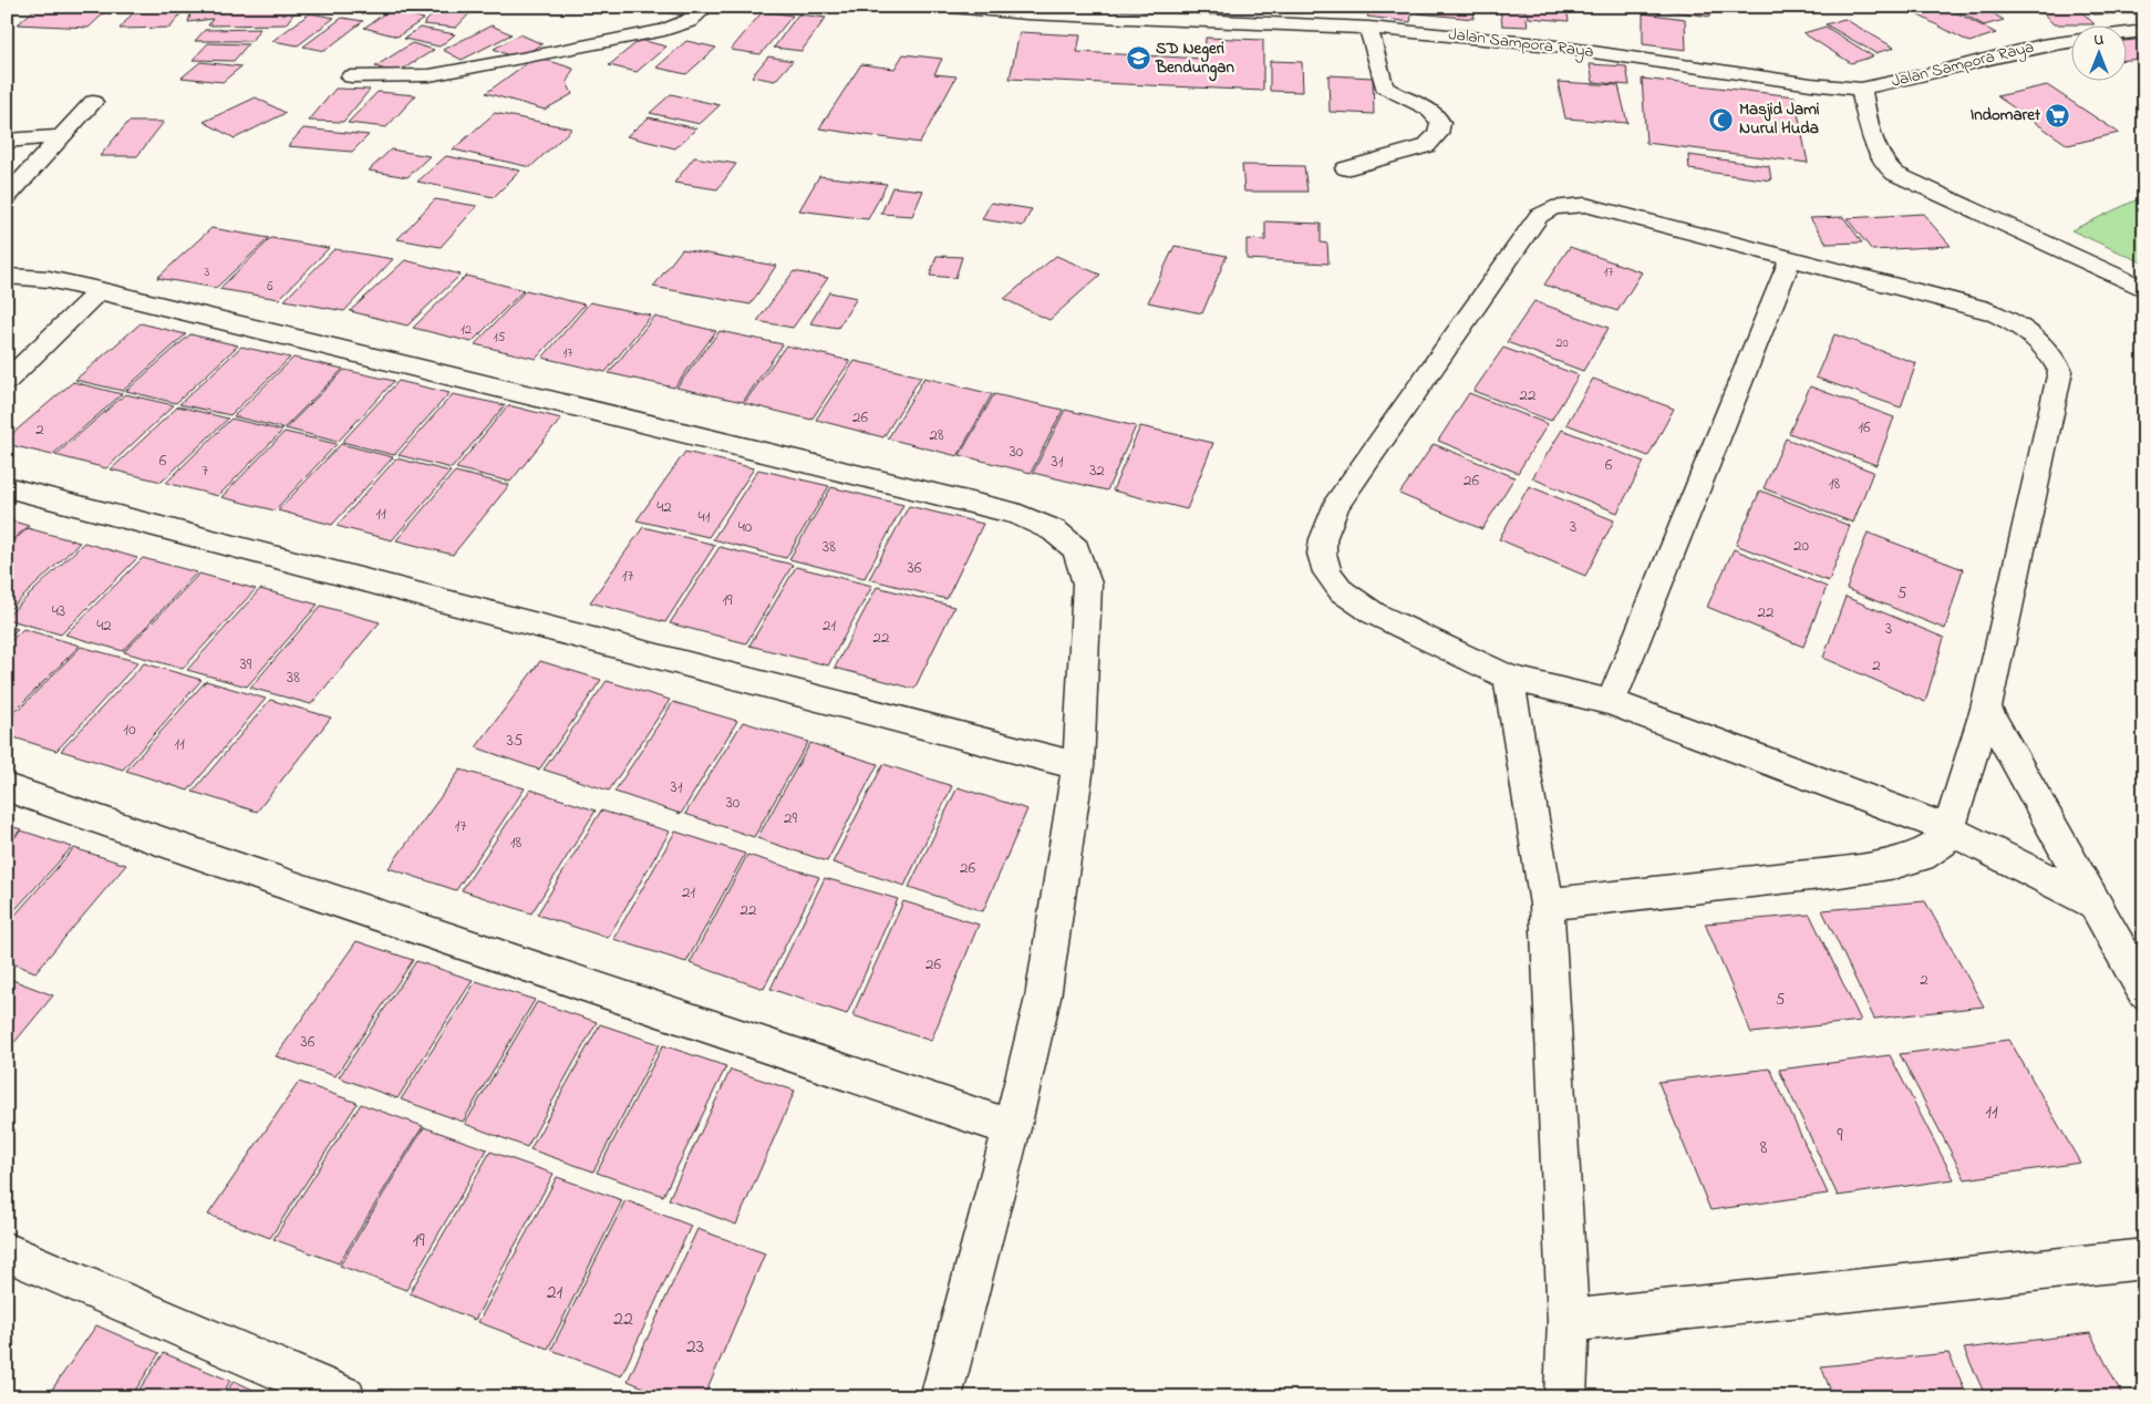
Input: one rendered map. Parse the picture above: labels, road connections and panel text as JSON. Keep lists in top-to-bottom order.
{
  "streets": {
    "street": ["Jalan Sampora Raya"]
  },
  "places": {
    "school or university": ["SD Negeri Bendungan"],
    "supermarket": ["Indomaret"],
    "mosque": ["Masjid Jami Nurul Huda"]
  },
  "house_numbers": [
    "3",
    "17",
    "6",
    "12",
    "15",
    "20",
    "17",
    "22",
    "26",
    "16",
    "2",
    "28",
    "30",
    "6",
    "31",
    "6",
    "7",
    "32",
    "26",
    "18",
    "42",
    "11",
    "41",
    "40",
    "3",
    "20",
    "38",
    "36",
    "17",
    "5",
    "19",
    "43",
    "22",
    "42",
    "21",
    "3",
    "22",
    "39",
    "2",
    "38",
    "10",
    "35",
    "11",
    "31",
    "30",
    "29",
    "17",
    "18",
    "26",
    "21",
    "22",
    "26",
    "2",
    "5",
    "36",
    "11",
    "9",
    "8",
    "19",
    "21",
    "22",
    "23"
  ],
  "north": "top"
}
